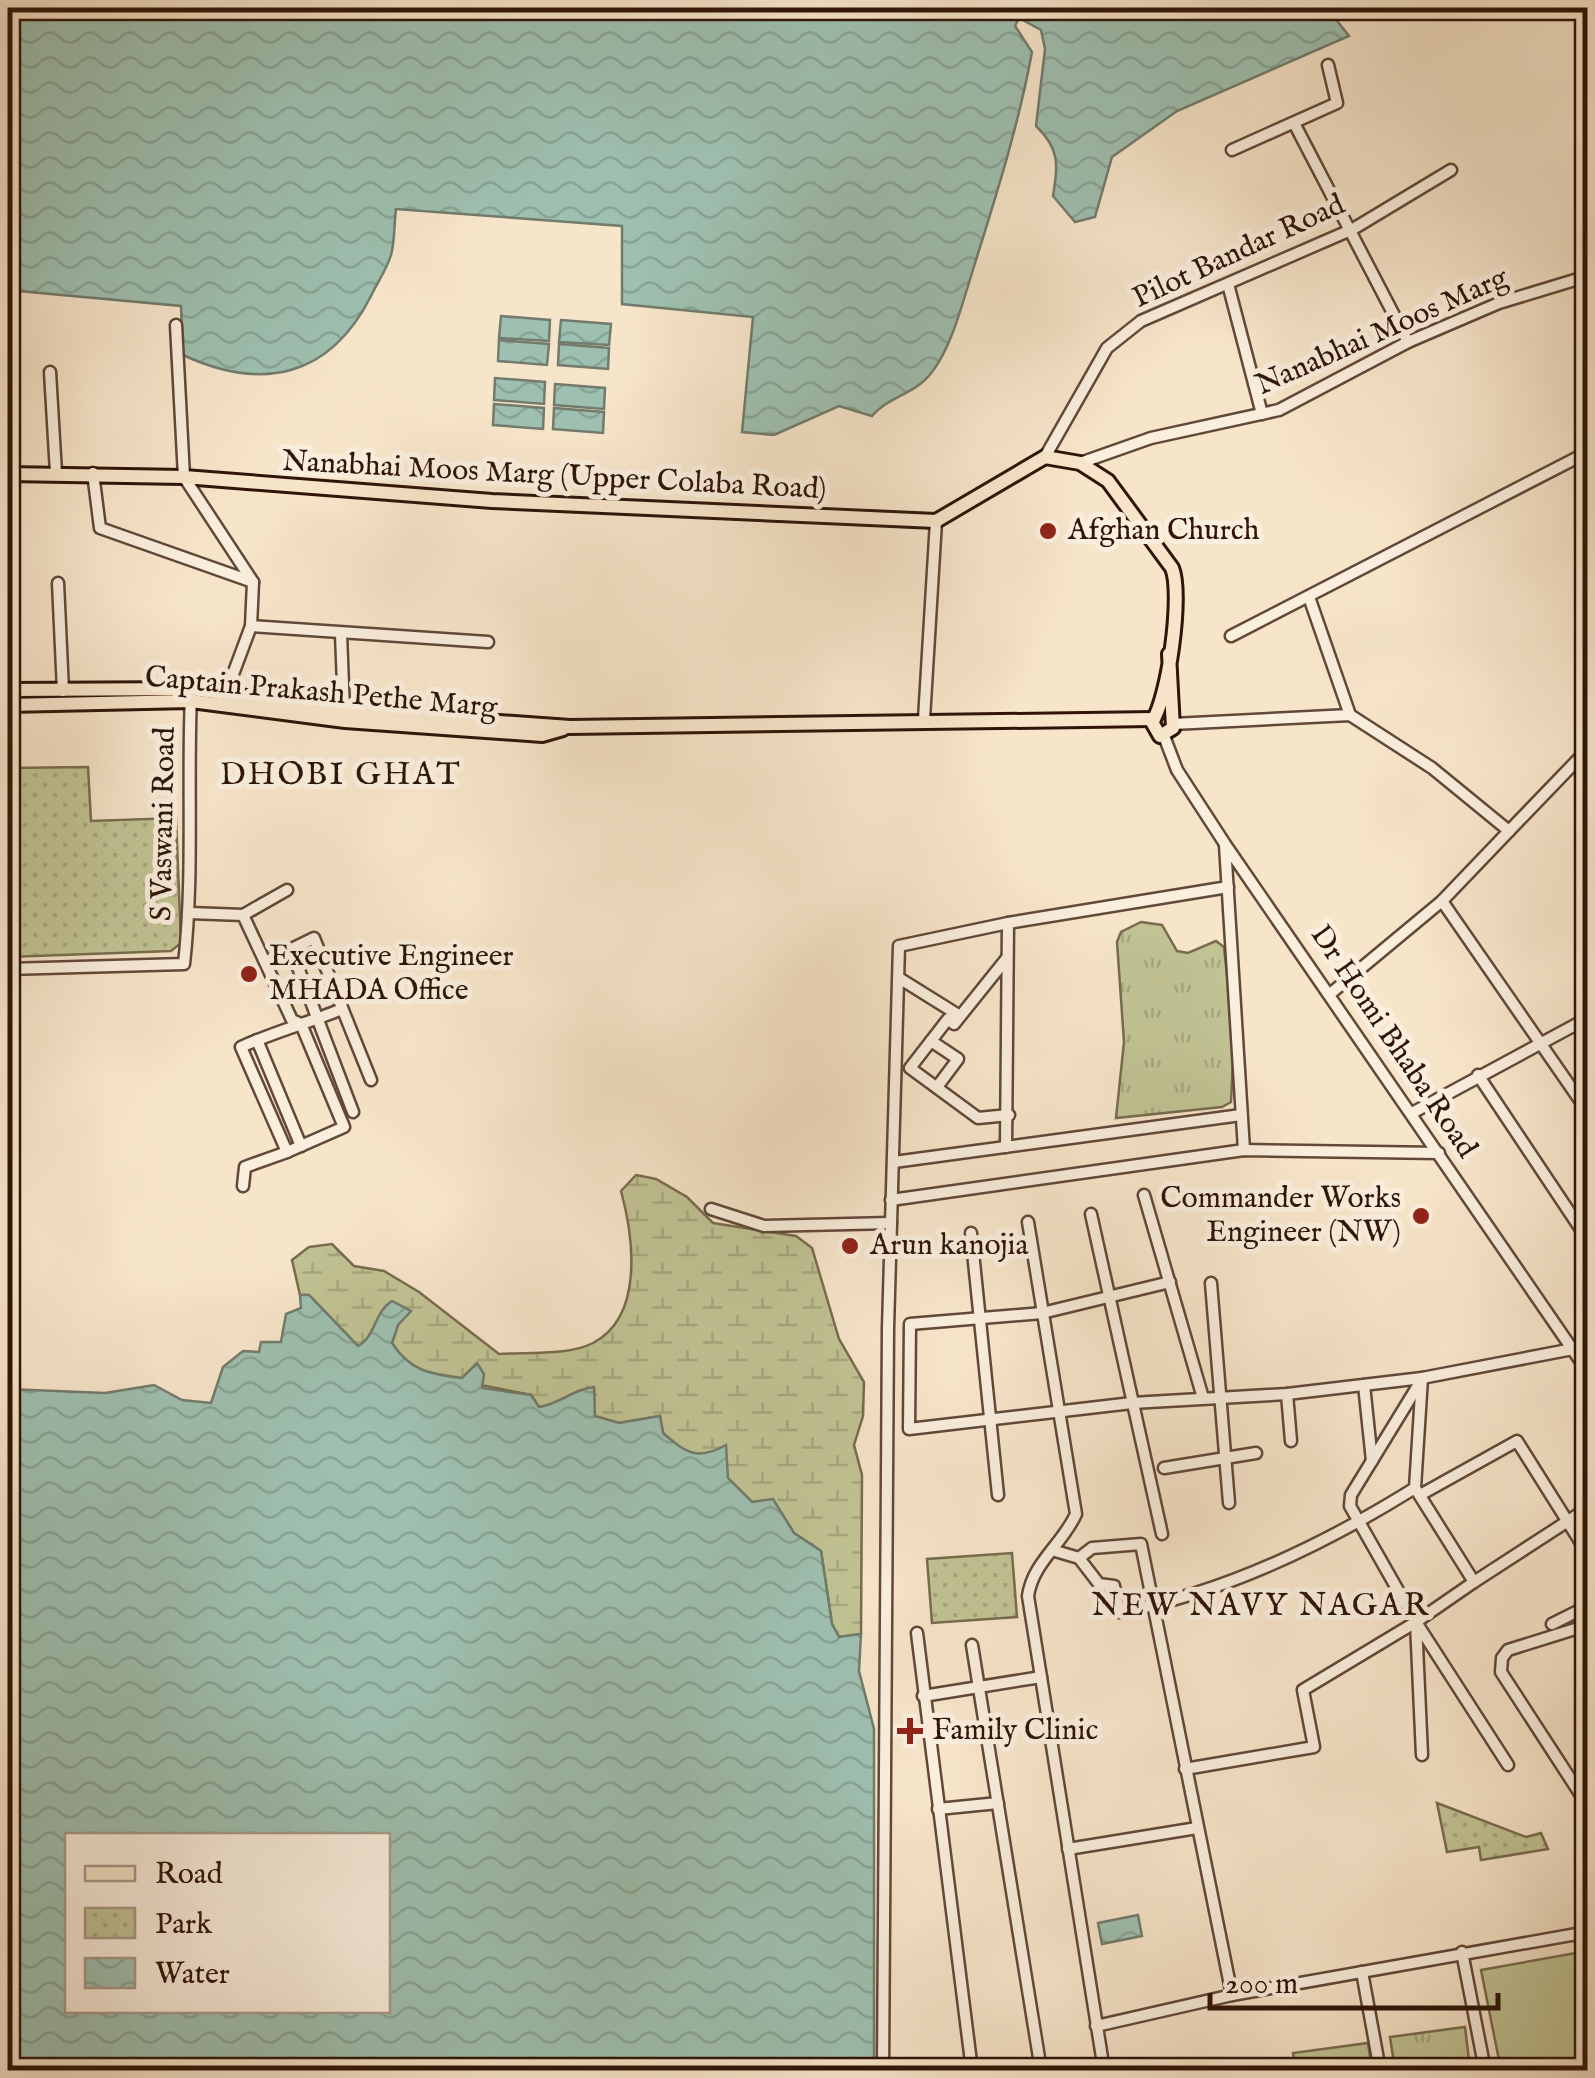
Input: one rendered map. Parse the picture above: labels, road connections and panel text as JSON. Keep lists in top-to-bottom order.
{
  "streets": {
    "main road": ["Nanabhai Moos Marg (Upper Colaba Road)", "Captain Prakash Pethe Marg"],
    "street": [
      "Pilot Bandar Road",
      "Nanabhai Moos Marg",
      "S Vaswani Road",
      "Dr Homi Bhaba Road"
    ]
  },
  "crossings": [
    ["Pilot Bandar Road", "Nanabhai Moos Marg"],
    ["Pilot Bandar Road", "Nanabhai Moos Marg (Upper Colaba Road)"],
    ["Pilot Bandar Road", "Captain Prakash Pethe Marg"],
    ["Nanabhai Moos Marg", "Nanabhai Moos Marg (Upper Colaba Road)"],
    ["Nanabhai Moos Marg", "Captain Prakash Pethe Marg"],
    ["Nanabhai Moos Marg (Upper Colaba Road)", "Captain Prakash Pethe Marg"],
    ["Captain Prakash Pethe Marg", "S Vaswani Road"],
    ["Captain Prakash Pethe Marg", "Dr Homi Bhaba Road"]
  ],
  "districts": ["DHOBI GHAT", "NEW NAVY NAGAR"],
  "places": {
    "other": [
      "Afghan Church",
      "Executive Engineer MHADA Office",
      "Commander Works Engineer (NW)",
      "Arun kanojia"
    ],
    "health": ["Family Clinic"]
  },
  "legend": ["Road", "Park", "Water"],
  "scale_bar": "200 m"
}
